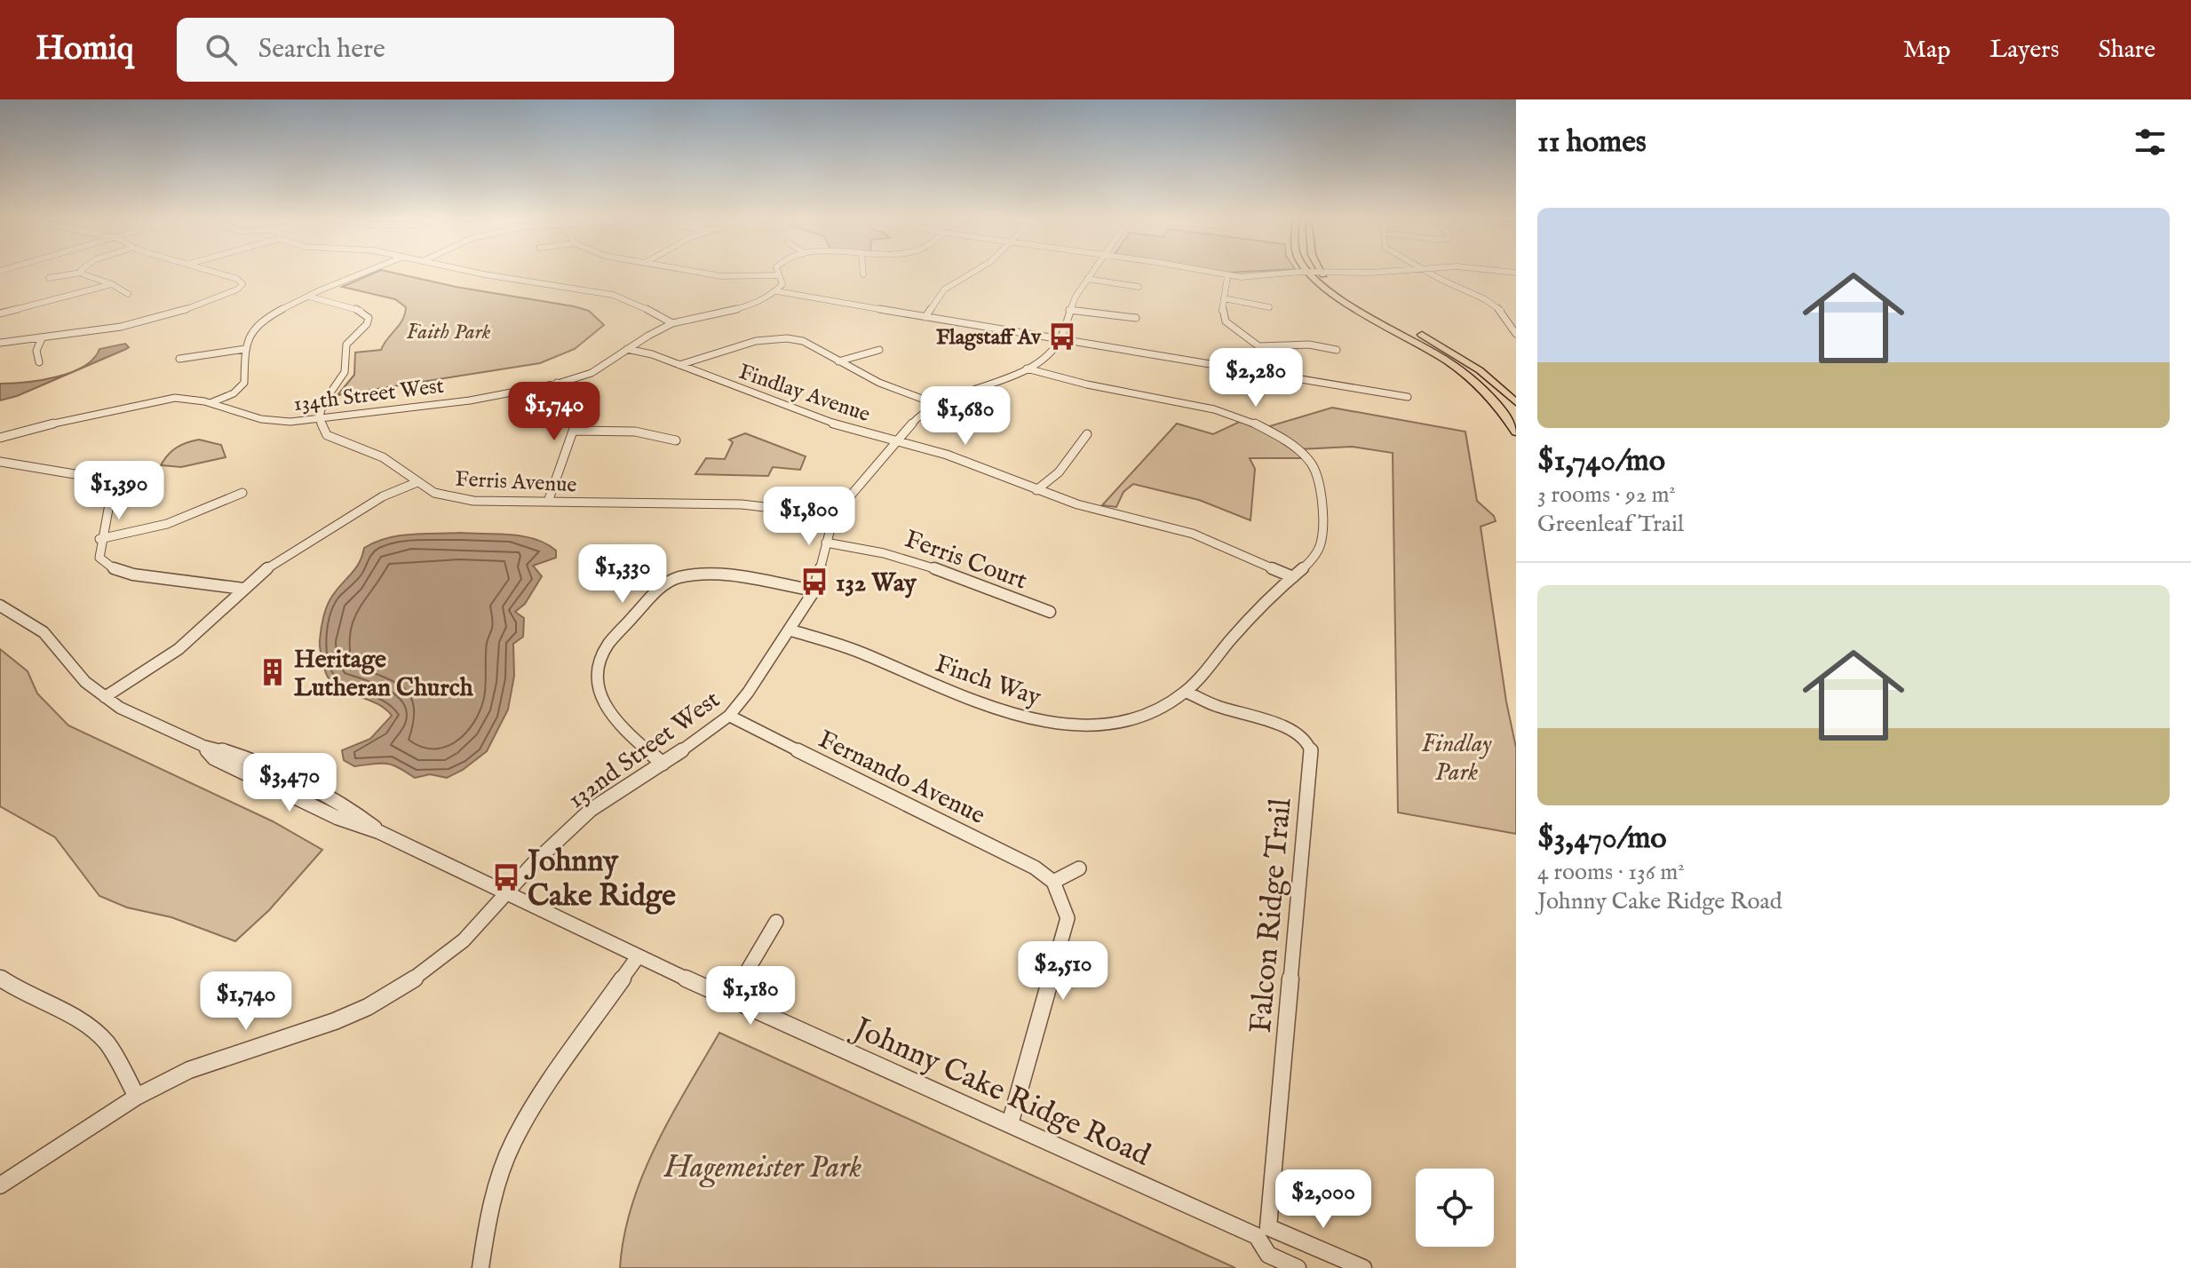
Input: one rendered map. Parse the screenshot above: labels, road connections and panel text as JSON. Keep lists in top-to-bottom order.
{
  "streets": {
    "street": [
      "Findlay Avenue",
      "134th Street West",
      "Ferris Avenue",
      "Ferris Court",
      "Finch Way",
      "132nd Street West",
      "Fernando Avenue",
      "Falcon Ridge Trail",
      "Johnny Cake Ridge Road"
    ]
  },
  "crossings": [
    ["Findlay Avenue", "134th Street West"],
    ["Findlay Avenue", "Finch Way"],
    ["Findlay Avenue", "132nd Street West"],
    ["134th Street West", "Ferris Avenue"],
    ["Ferris Avenue", "132nd Street West"],
    ["Ferris Court", "132nd Street West"],
    ["Finch Way", "132nd Street West"],
    ["Finch Way", "Falcon Ridge Trail"],
    ["132nd Street West", "Fernando Avenue"],
    ["132nd Street West", "Johnny Cake Ridge Road"],
    ["Falcon Ridge Trail", "Johnny Cake Ridge Road"]
  ],
  "parks": ["Faith Park", "Findlay Park", "Hagemeister Park"],
  "places": {
    "bus stop": ["Flagstaff Av", "132 Way", "Johnny Cake Ridge"],
    "building": ["Heritage Lutheran Church"]
  },
  "page": {
    "header": "Homiq",
    "search": "Search here",
    "nav": ["Map", "Layers", "Share"],
    "heading": "11 homes",
    "list": [
      {
        "name": "$1,740/mo",
        "note": "3 rooms · 92 m² · Greenleaf Trail"
      },
      {
        "name": "$3,470/mo",
        "note": "4 rooms · 136 m² · Johnny Cake Ridge Road"
      }
    ],
    "price": [
      "$2,280",
      "$1,740",
      "$1,680",
      "$1,390",
      "$1,800",
      "$1,330",
      "$3,470",
      "$2,510",
      "$1,180",
      "$1,740",
      "$2,000"
    ]
  }
}
